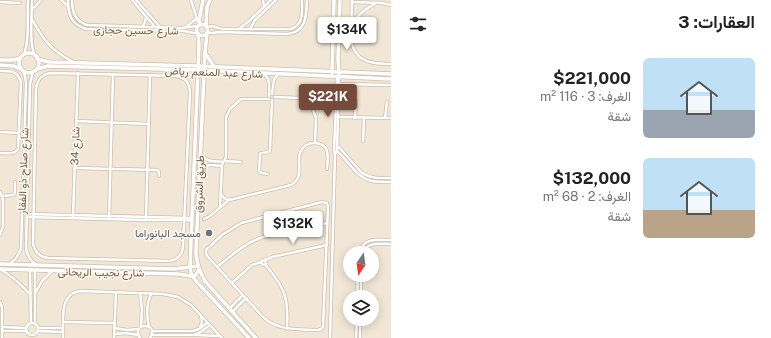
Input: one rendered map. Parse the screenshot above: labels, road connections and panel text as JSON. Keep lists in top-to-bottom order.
{
  "streets": {
    "street": [
      "شارع حسين حجازى",
      "شارع عبد المنعم رياض",
      "شارع 34",
      "شارع صلاح ذو الفقار",
      "طريق الشروق",
      "شارع نجيب الريحانى"
    ]
  },
  "crossings": [
    ["شارع حسين حجازى", "طريق الشروق"],
    ["شارع عبد المنعم رياض", "شارع صلاح ذو الفقار"],
    ["شارع عبد المنعم رياض", "طريق الشروق"],
    ["شارع صلاح ذو الفقار", "شارع نجيب الريحانى"],
    ["طريق الشروق", "شارع نجيب الريحانى"]
  ],
  "places": ["مسجد البانوراما"],
  "north": "bottom",
  "page": {
    "heading": "العقارات: 3",
    "price": ["$134K", "$221K", "$132K"],
    "list": [
      {
        "name": "$221,000",
        "note": "الغرف: 3 · 116 m² · شقة"
      },
      {
        "name": "$132,000",
        "note": "الغرف: 2 · 68 m² · شقة"
      }
    ]
  }
}
